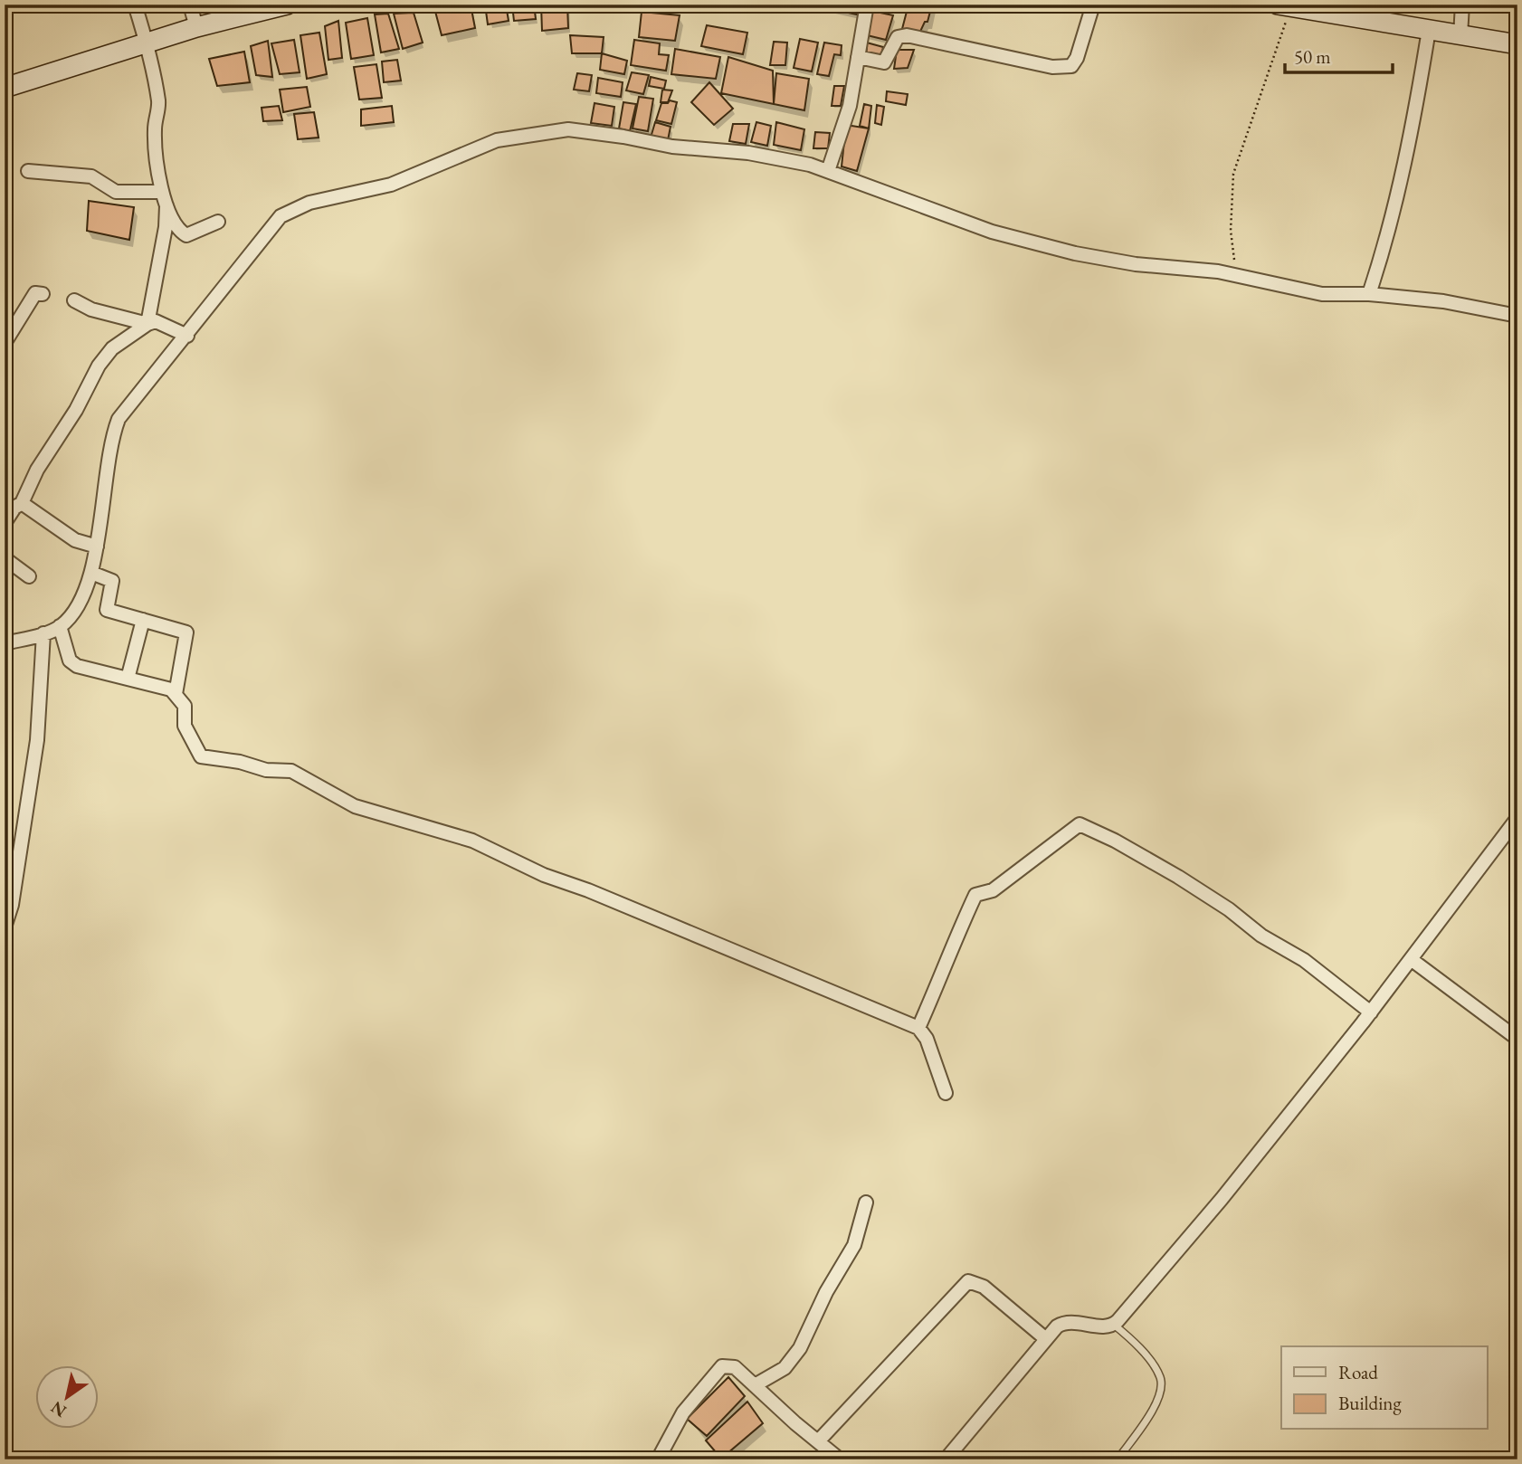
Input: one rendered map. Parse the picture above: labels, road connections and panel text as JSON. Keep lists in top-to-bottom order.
{
  "legend": ["Road", "Building"],
  "scale_bar": "50 m",
  "north": "bottom left"
}
